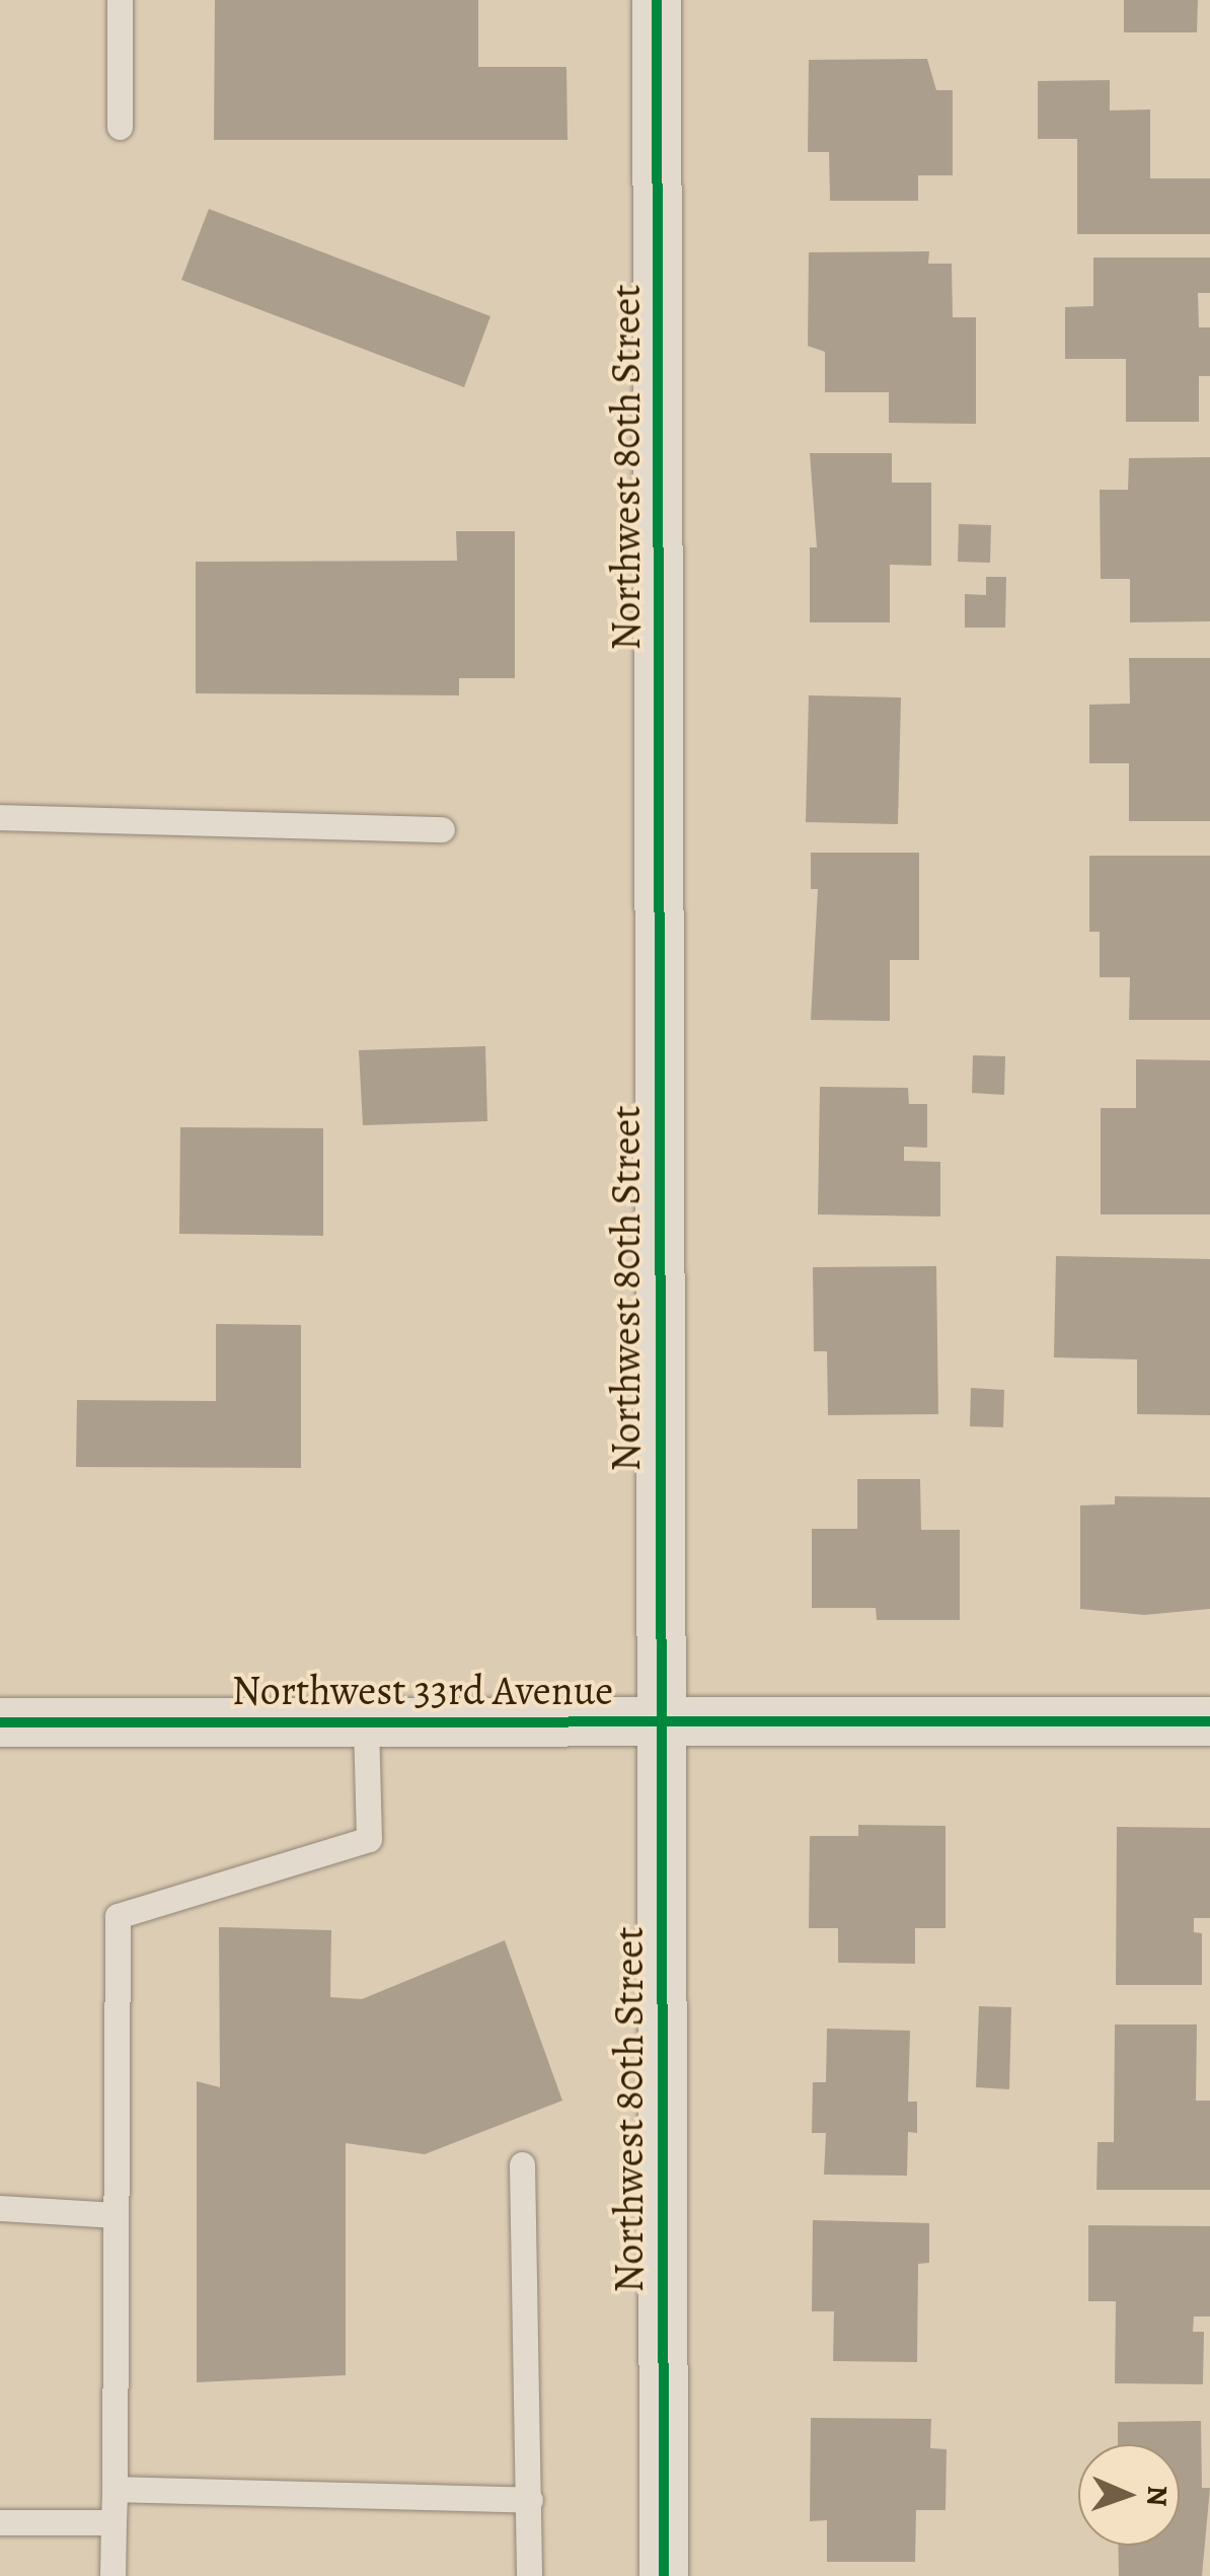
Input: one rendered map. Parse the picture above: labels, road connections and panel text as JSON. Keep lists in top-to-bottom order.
{
  "streets": {
    "street": ["Northwest 80th Street", "Northwest 33rd Avenue"]
  },
  "crossings": [
    ["Northwest 80th Street", "Northwest 33rd Avenue"]
  ],
  "north": "right"
}
